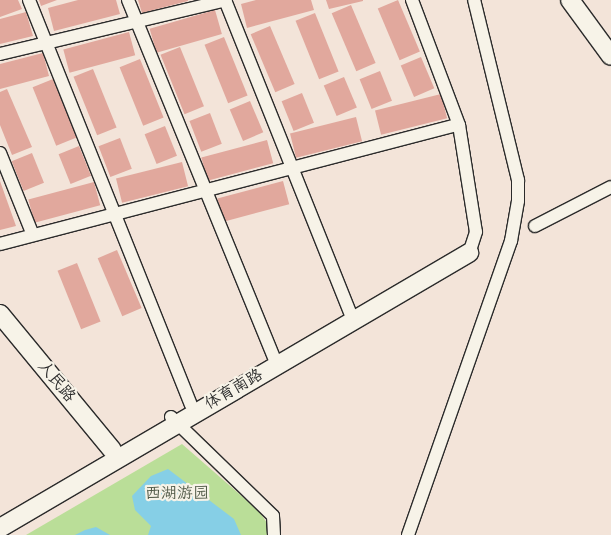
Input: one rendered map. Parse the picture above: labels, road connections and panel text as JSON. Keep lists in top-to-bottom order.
{
  "streets": {
    "street": ["人民路", "体育南路"]
  },
  "crossings": [
    ["人民路", "体育南路"]
  ],
  "parks": ["西湖游园"]
}
